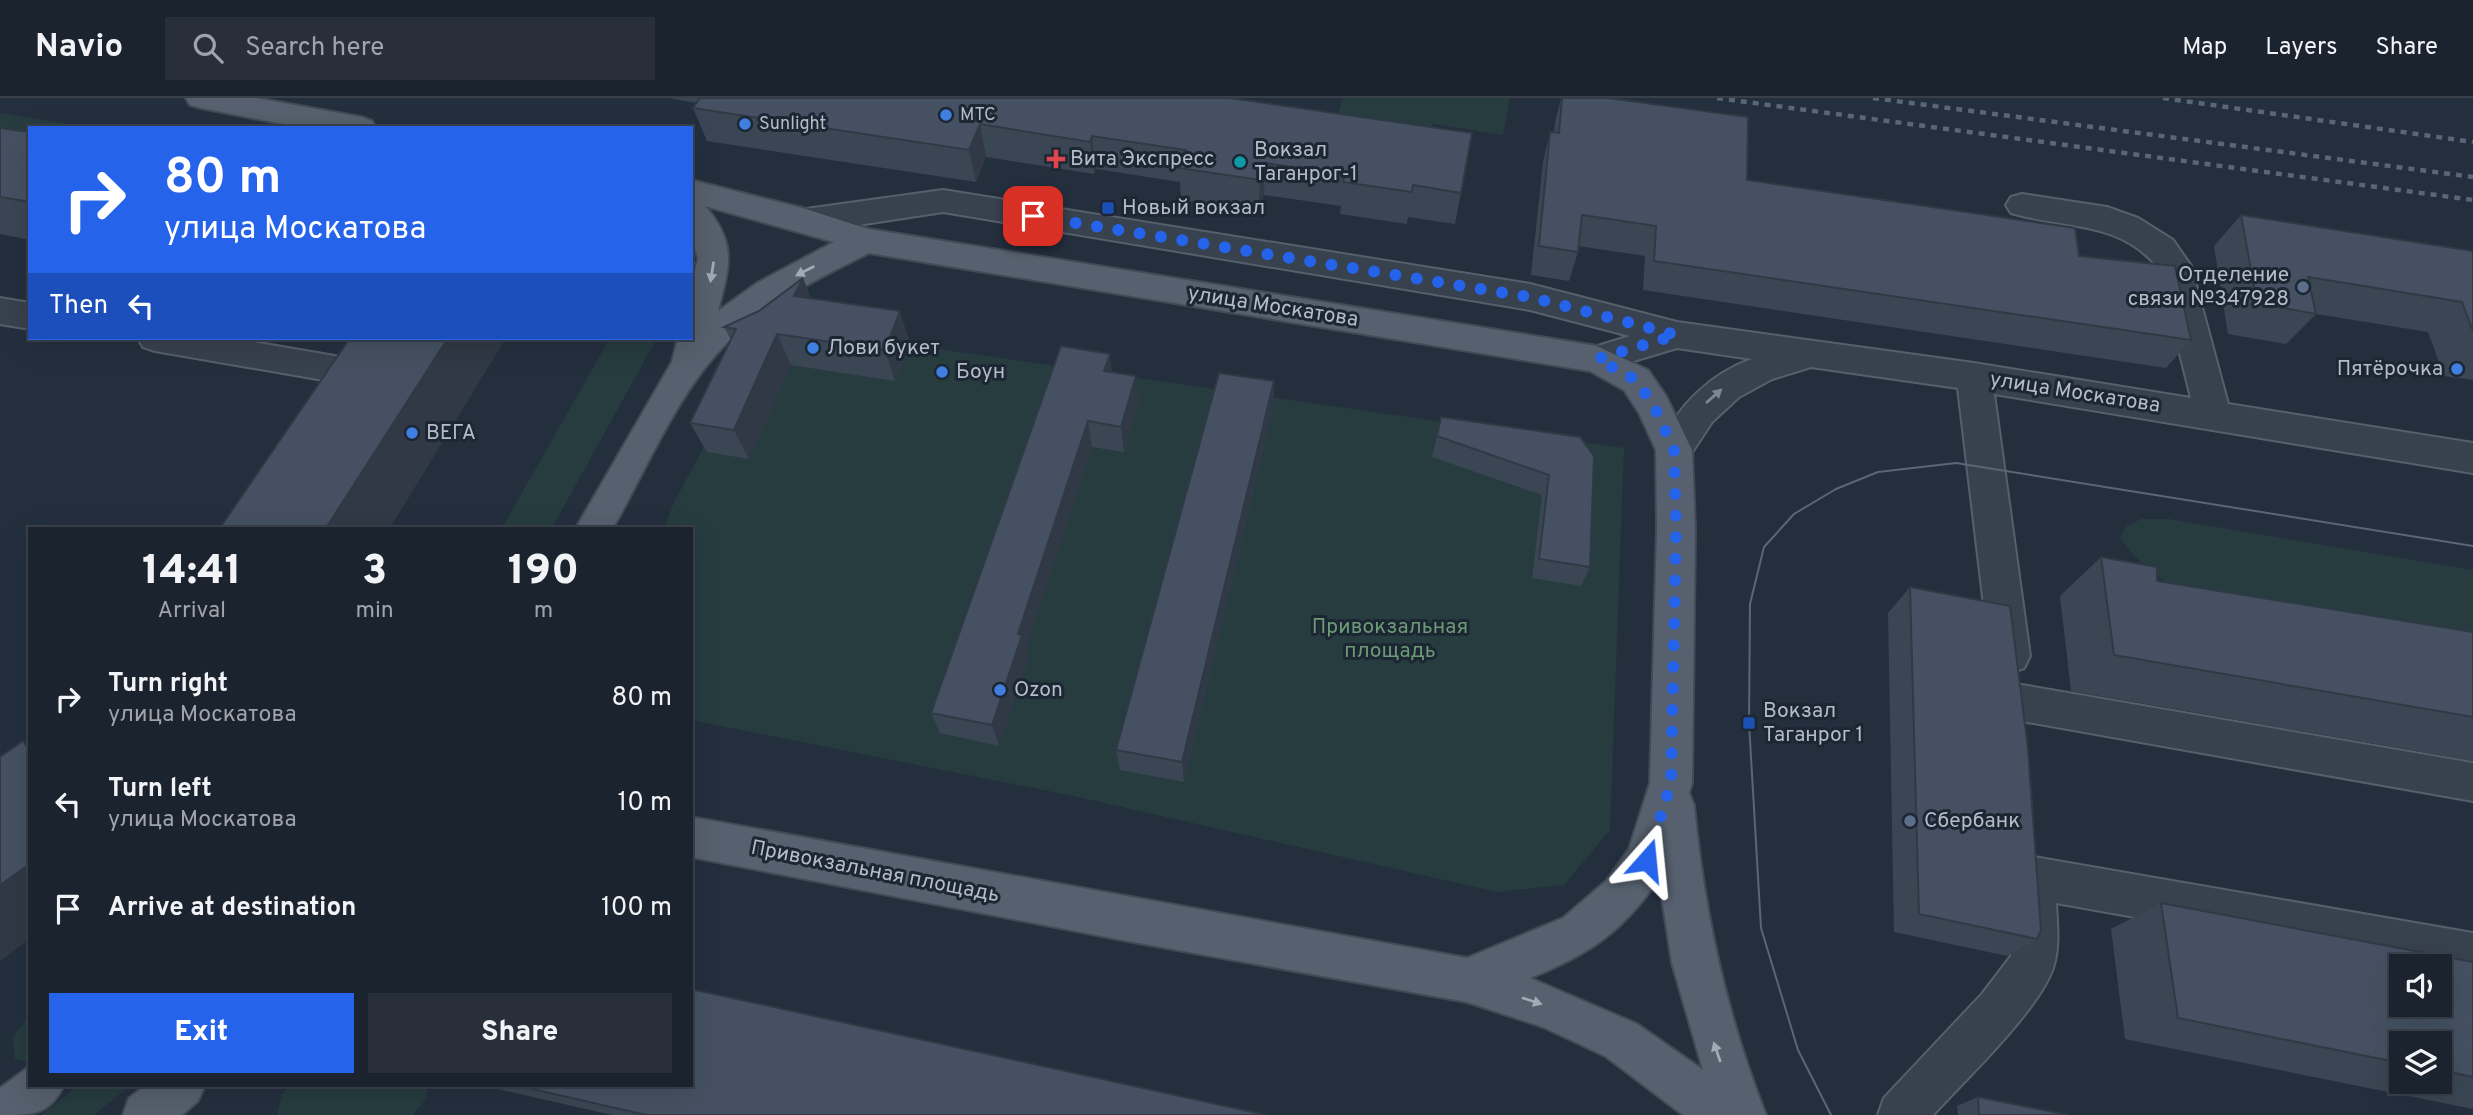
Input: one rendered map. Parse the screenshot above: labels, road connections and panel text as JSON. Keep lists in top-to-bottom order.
{
  "streets": {
    "main road": ["улица Москатова", "Привокзальная площадь"]
  },
  "parks": ["Привокзальная площадь"],
  "places": {
    "other": [
      "МТС",
      "Sunlight",
      "Вокзал Таганрог-1",
      "Отделение связи №347928",
      "Лови букет",
      "Пятёрочка",
      "Боун",
      "ВЕГА",
      "Ozon",
      "Сбербанк"
    ],
    "health": ["Вита Экспресс"],
    "transit": ["Новый вокзал", "Вокзал Таганрог 1"]
  },
  "page": {
    "header": "Navio",
    "search": "Search here",
    "nav": ["Map", "Layers", "Share"],
    "turn": ["80 m", "улица Москатова"],
    "then": "Then",
    "eta": [
      "14:41",
      "Arrival",
      "3",
      "min",
      "190",
      "m"
    ],
    "list": [
      {
        "name": "Turn right",
        "note": "улица Москатова",
        "value": "80 m"
      },
      {
        "name": "Turn left",
        "note": "улица Москатова",
        "value": "10 m"
      },
      {
        "name": "Arrive at destination",
        "value": "100 m"
      }
    ],
    "buttons": ["Exit", "Share"]
  }
}
